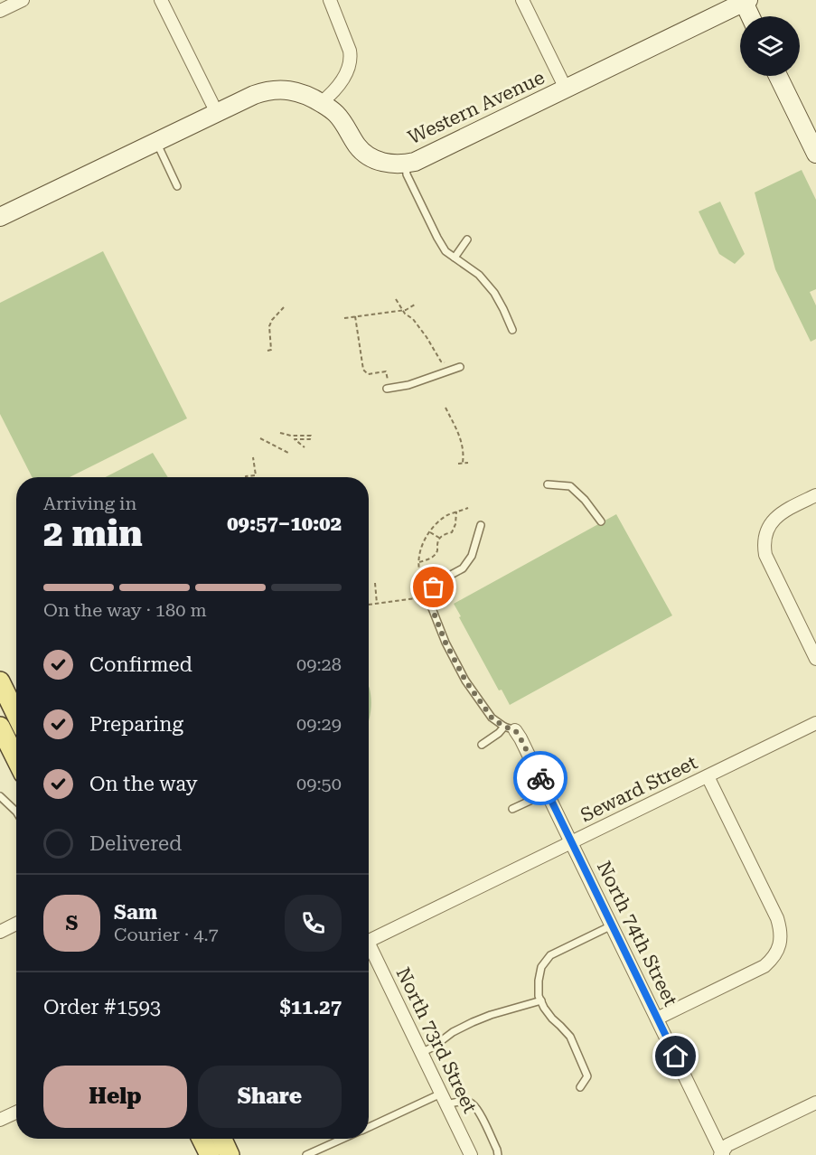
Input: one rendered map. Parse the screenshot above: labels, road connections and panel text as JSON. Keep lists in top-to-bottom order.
{
  "streets": {
    "street": [
      "Western Avenue",
      "Seward Street",
      "North 74th Street",
      "North 73rd Street"
    ]
  },
  "crossings": [
    ["Seward Street", "North 74th Street"]
  ],
  "page": {
    "heading": ["2 min", "Arriving in", "09:57–10:02"],
    "panel": [
      "Sam",
      "Courier · 4.7",
      "Order #1593",
      "$11.27"
    ],
    "bar": "On the way · 180 m",
    "list": [
      ["Confirmed", "09:28"],
      ["Preparing", "09:29"],
      ["On the way", "09:50"],
      "Delivered"
    ],
    "round": "S",
    "buttons": ["Help", "Share"]
  }
}
